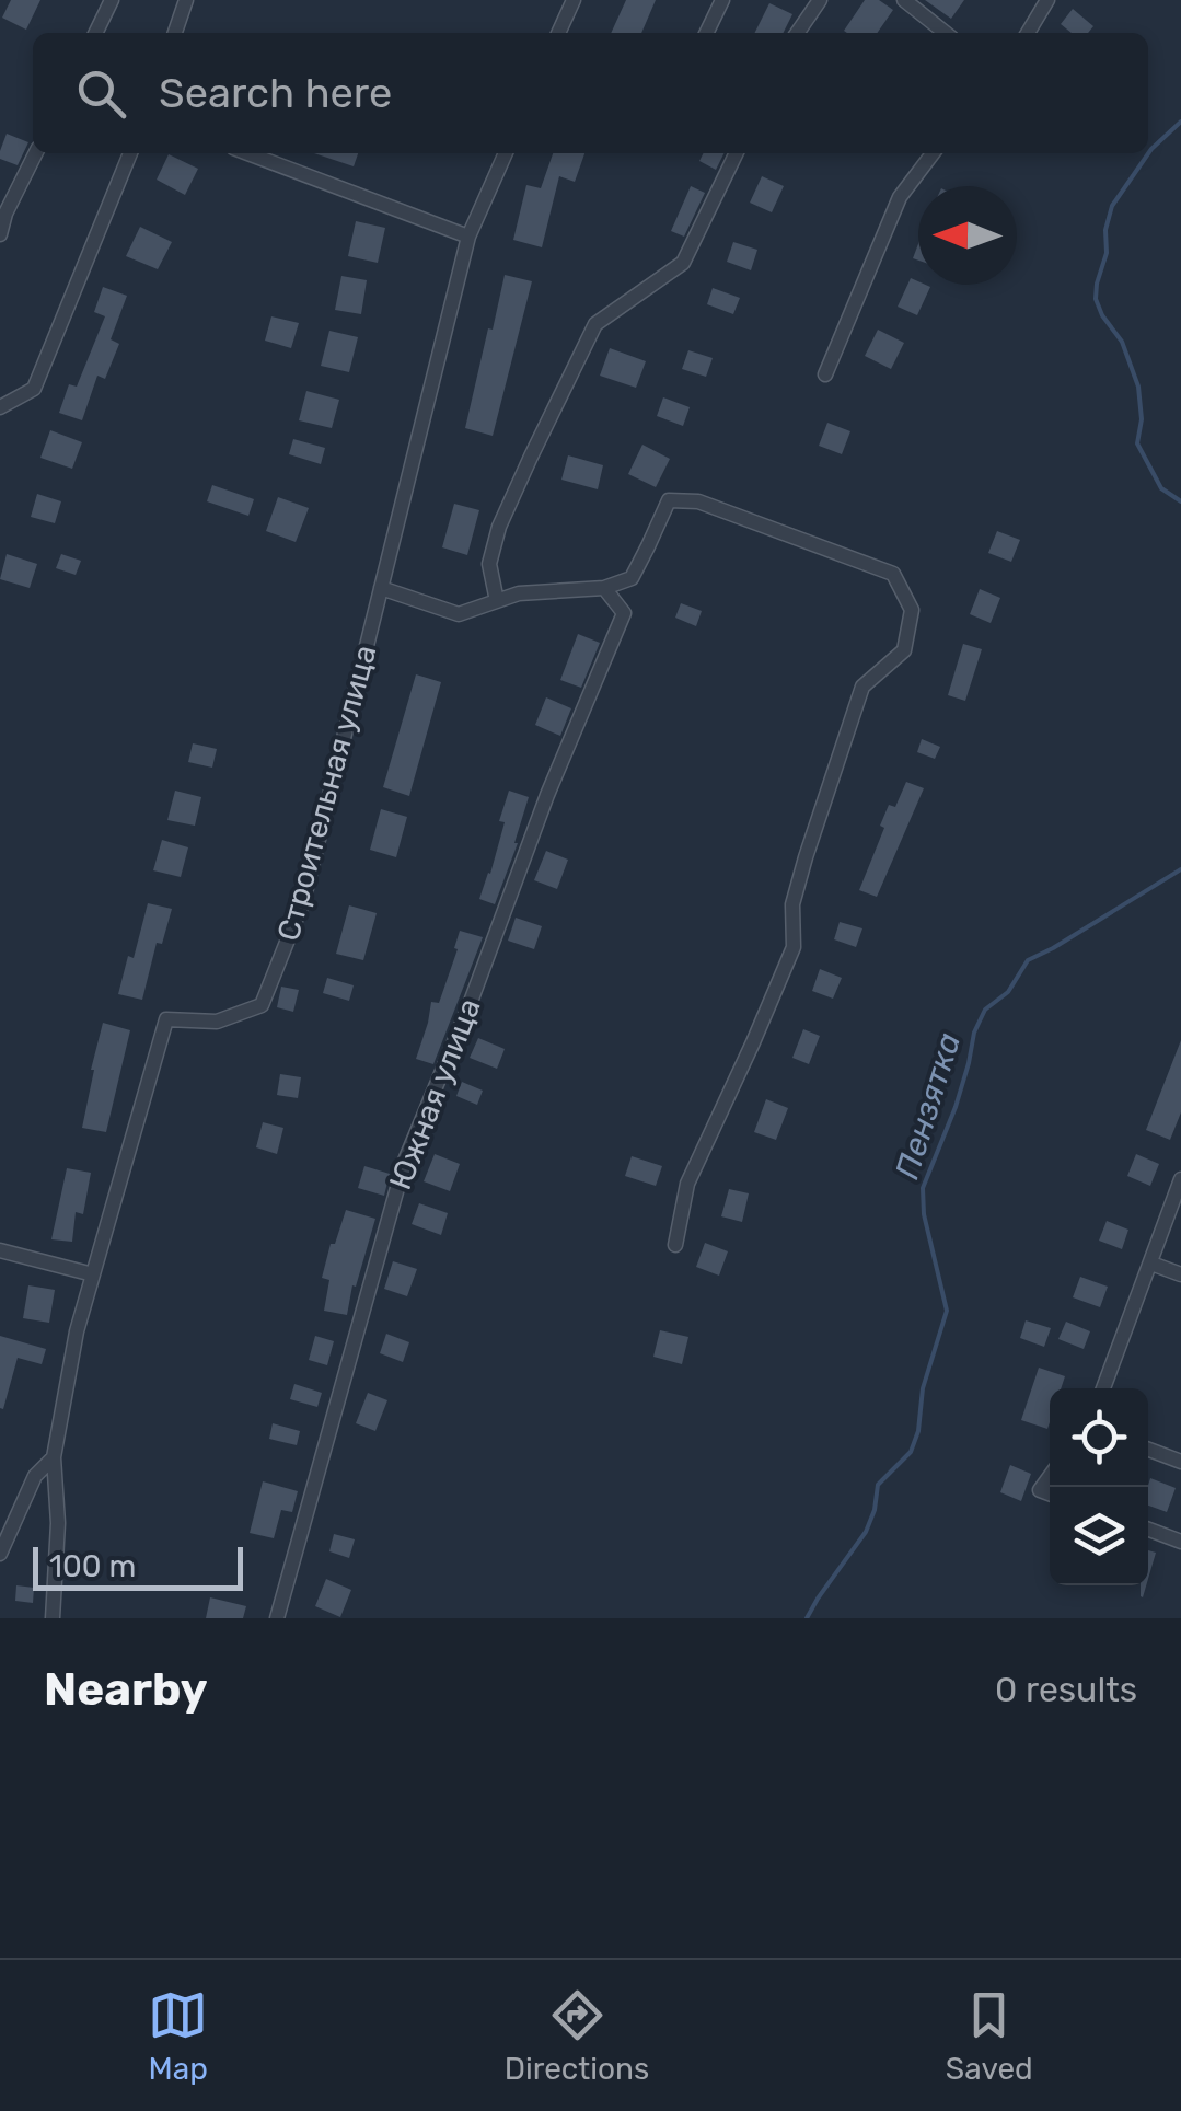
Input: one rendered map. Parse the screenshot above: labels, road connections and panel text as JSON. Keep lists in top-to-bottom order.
{
  "streets": {
    "street": ["Строительная улица", "Южная улица"]
  },
  "water": ["Пензятка"],
  "scale_bar": "100 m",
  "north": "left",
  "page": {
    "search": "Search here",
    "scale": "100 m",
    "heading": ["Nearby", "0 results"],
    "nav": ["Map", "Directions", "Saved"]
  }
}
